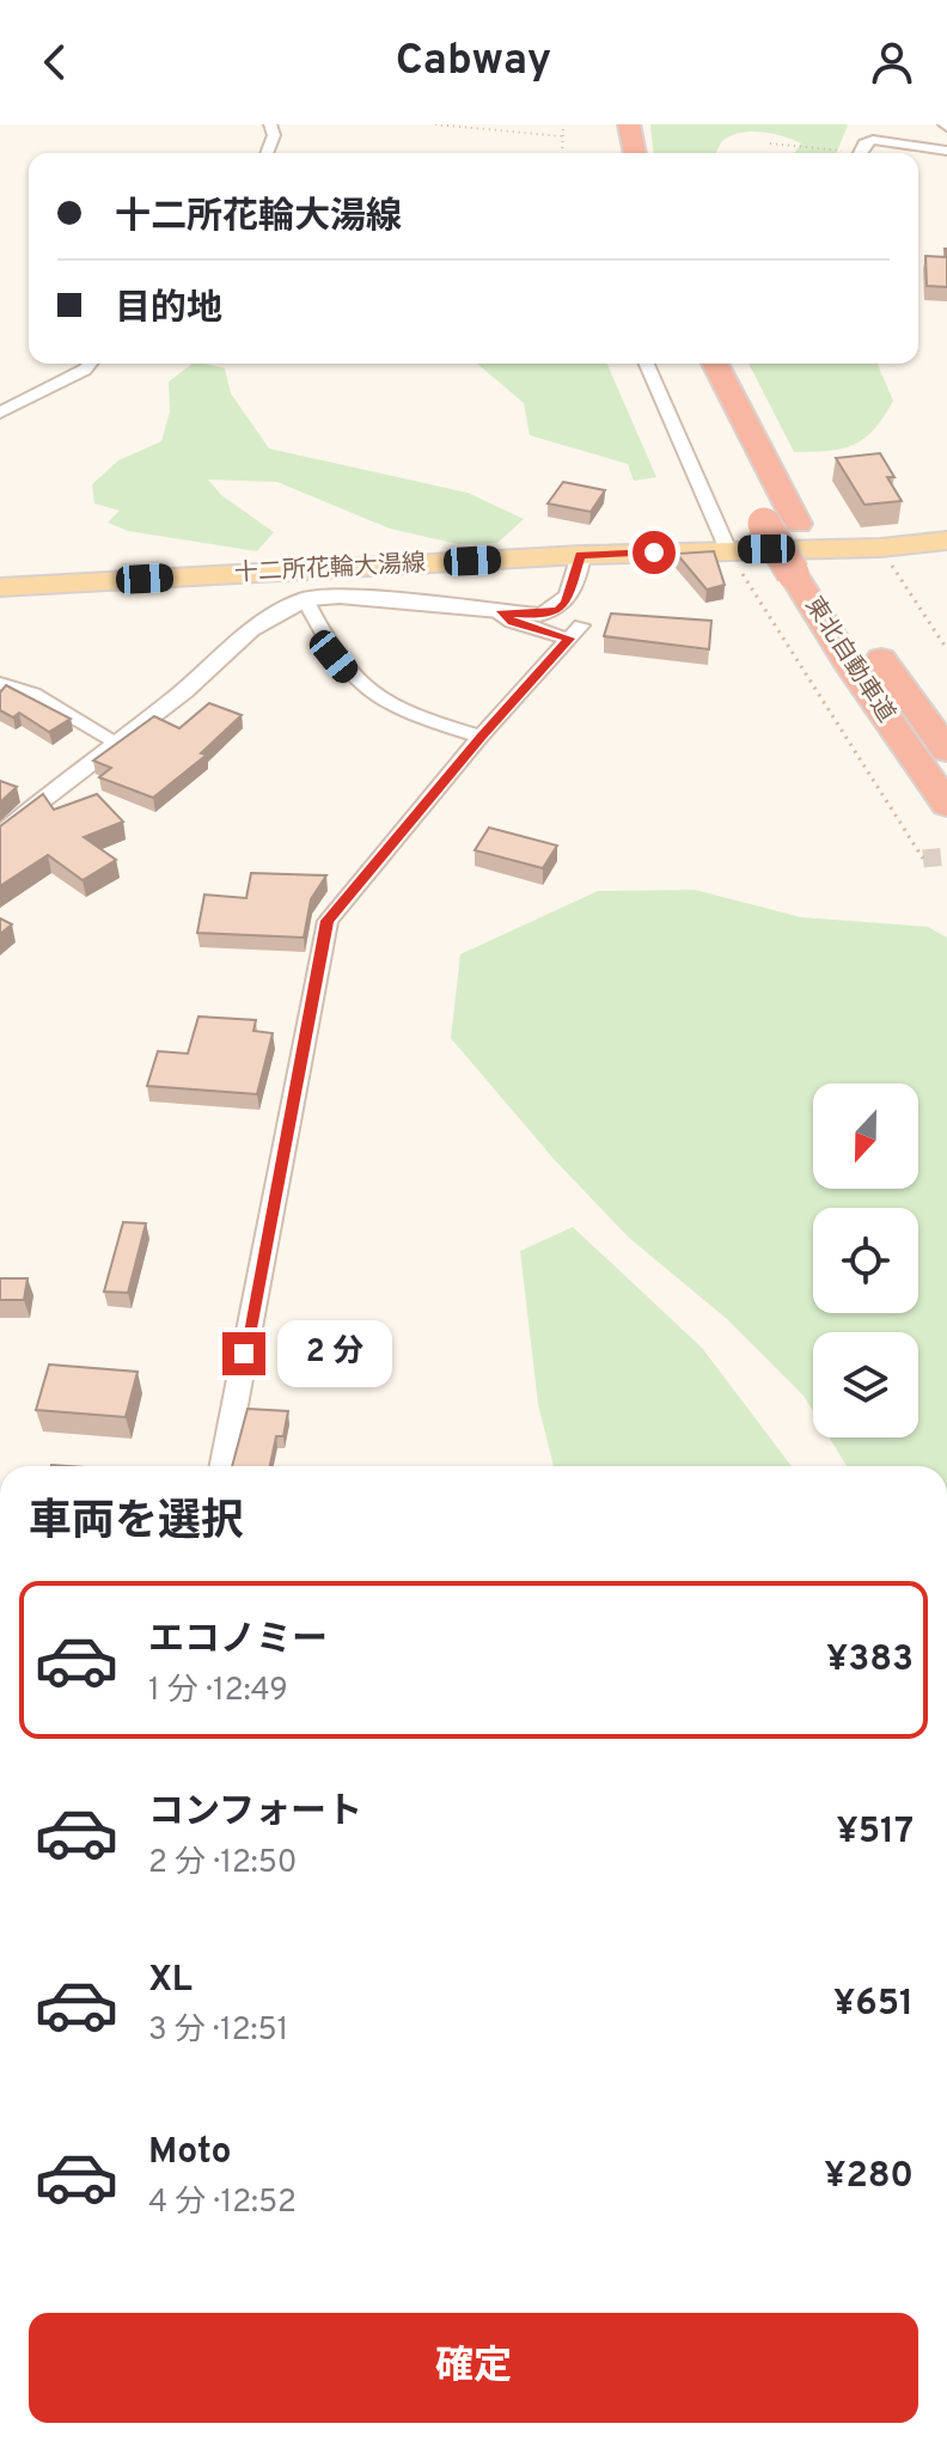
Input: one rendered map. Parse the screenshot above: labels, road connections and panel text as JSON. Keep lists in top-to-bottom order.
{
  "streets": {
    "highway": ["東北自動車道"],
    "main road": ["十二所花輪大湯線"]
  },
  "north": "bottom",
  "page": {
    "header": "Cabway",
    "banner": ["十二所花輪大湯線", "目的地"],
    "bubble": "2 分",
    "heading": "車両を選択",
    "list": [
      {
        "name": "エコノミー",
        "note": "1 分 · 12:49",
        "value": "¥383"
      },
      {
        "name": "コンフォート",
        "note": "2 分 · 12:50",
        "value": "¥517"
      },
      {
        "name": "XL",
        "note": "3 分 · 12:51",
        "value": "¥651"
      },
      {
        "name": "Moto",
        "note": "4 分 · 12:52",
        "value": "¥280"
      }
    ],
    "buttons": "確定"
  }
}
